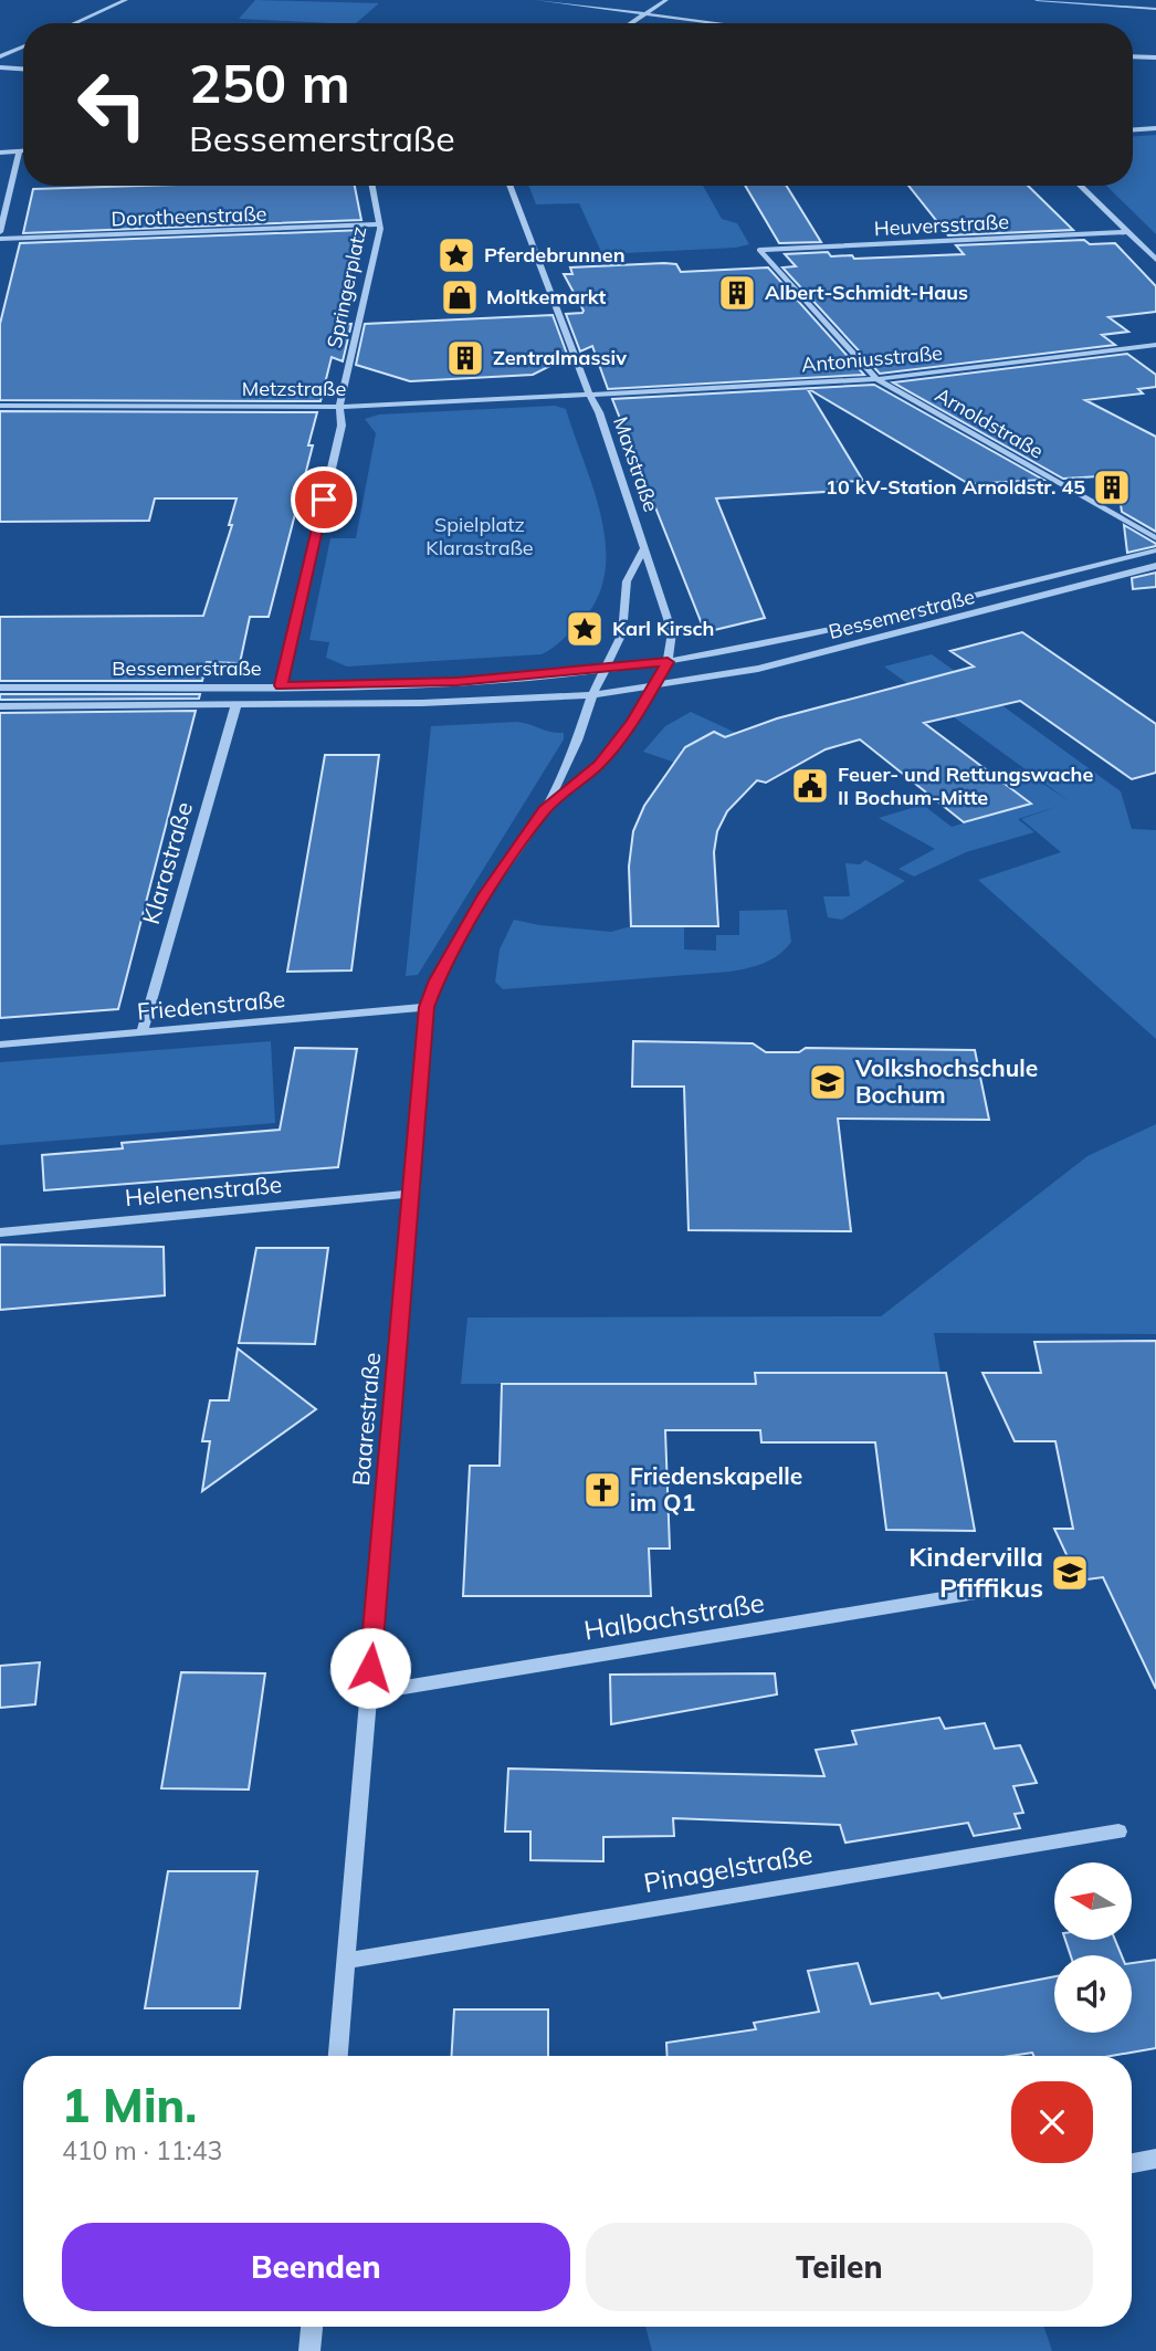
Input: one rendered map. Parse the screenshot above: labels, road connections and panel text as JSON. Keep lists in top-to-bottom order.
{
  "streets": {
    "street": [
      "Dorotheenstraße",
      "Heuversstraße",
      "Springerplatz",
      "Antoniusstraße",
      "Metzstraße",
      "Arnoldstraße",
      "Maxstraße",
      "Bessemerstraße",
      "Klarastraße",
      "Friedenstraße",
      "Helenenstraße",
      "Baarestraße",
      "Halbachstraße",
      "Pinagelstraße"
    ]
  },
  "crossings": [
    ["Dorotheenstraße", "Springerplatz"],
    ["Heuversstraße", "Arnoldstraße"],
    ["Springerplatz", "Metzstraße"],
    ["Antoniusstraße", "Metzstraße"],
    ["Antoniusstraße", "Arnoldstraße"],
    ["Antoniusstraße", "Maxstraße"],
    ["Metzstraße", "Maxstraße"],
    ["Maxstraße", "Bessemerstraße"],
    ["Bessemerstraße", "Klarastraße"],
    ["Bessemerstraße", "Baarestraße"],
    ["Klarastraße", "Friedenstraße"],
    ["Friedenstraße", "Baarestraße"],
    ["Helenenstraße", "Baarestraße"],
    ["Baarestraße", "Halbachstraße"],
    ["Baarestraße", "Pinagelstraße"]
  ],
  "parks": ["Spielplatz Klarastraße"],
  "places": {
    "place": ["Pferdebrunnen", "Karl Kirsch"],
    "building": ["Albert-Schmidt-Haus", "Zentralmassiv", "10 kV-Station Arnoldstr. 45"],
    "shop": ["Moltkemarkt"],
    "public building": ["Feuer- und Rettungswache II Bochum-Mitte"],
    "school or university": ["Volkshochschule Bochum", "Kindervilla Pfiffikus"],
    "church": ["Friedenskapelle im Q1"]
  },
  "north": "left",
  "page": {
    "turn": ["250 m", "Bessemerstraße"],
    "heading": ["1 Min.", "410 m · 11:43"],
    "buttons": ["Beenden", "Teilen"]
  }
}
